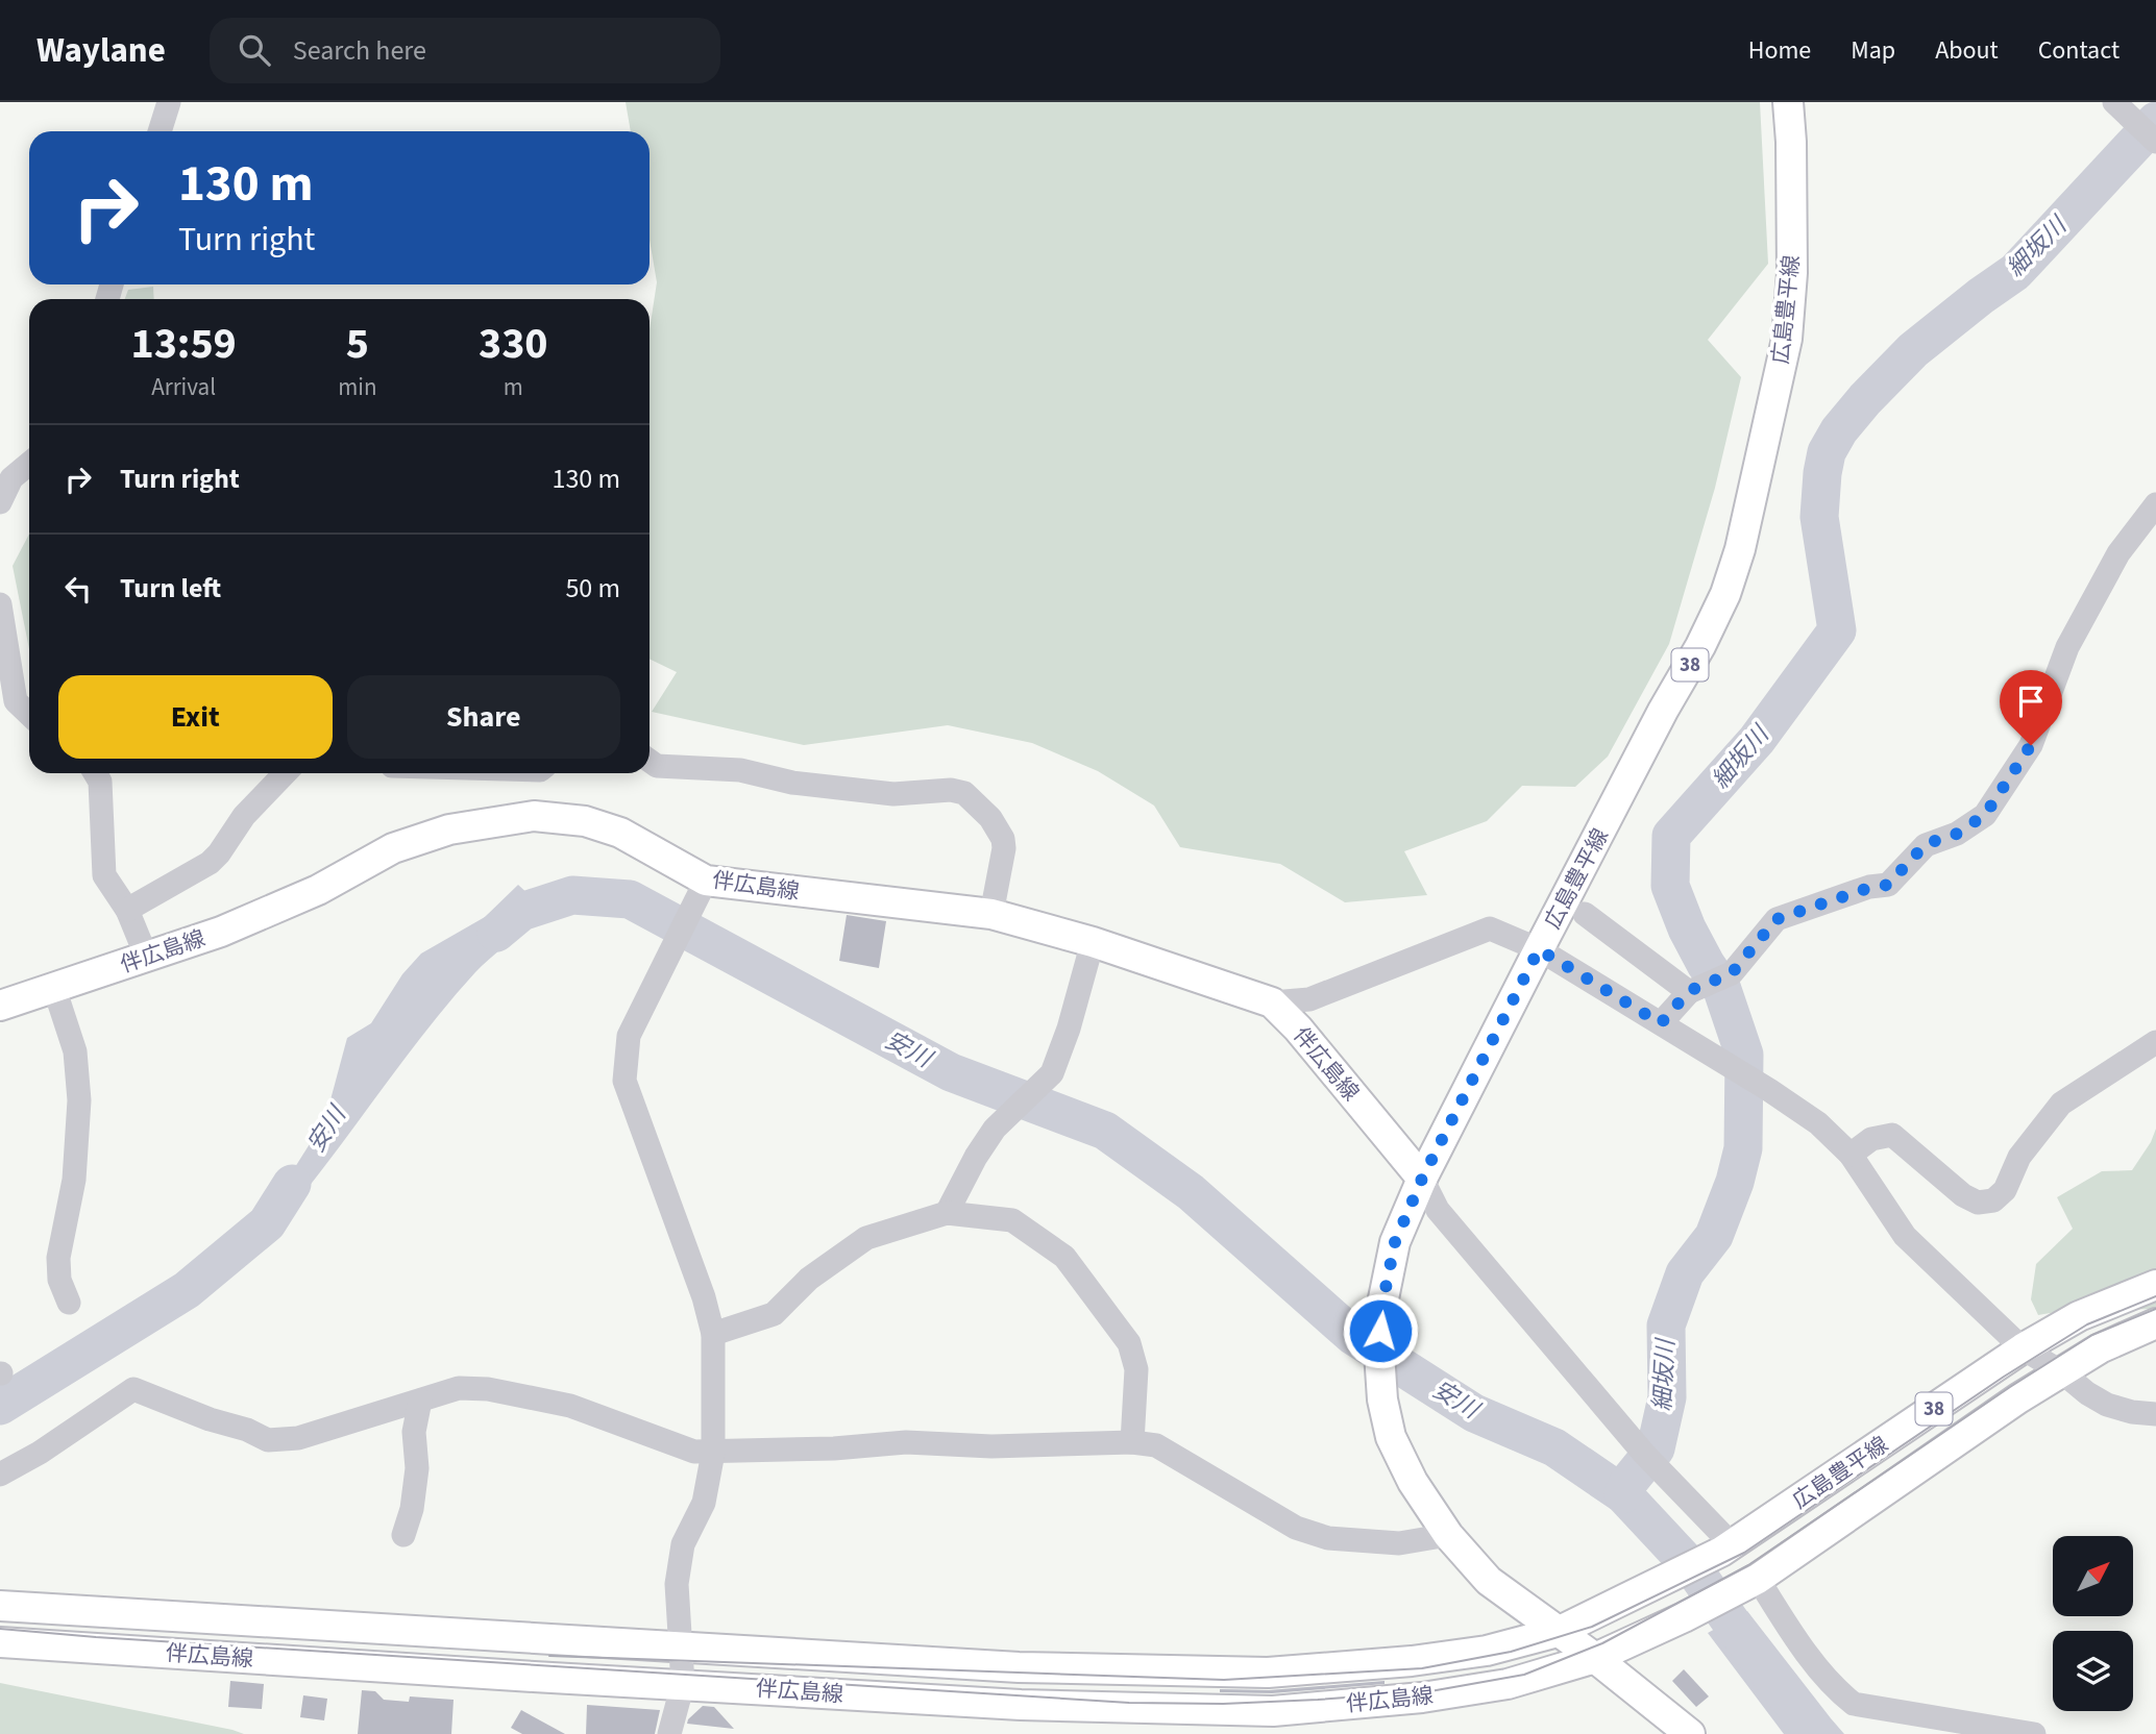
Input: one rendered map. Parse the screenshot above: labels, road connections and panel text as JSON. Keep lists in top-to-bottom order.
{
  "streets": {
    "main road": ["広島豊平線", "38", "伴広島線"]
  },
  "crossings": [
    ["広島豊平線", "伴広島線"]
  ],
  "water": ["細坂川", "安川"],
  "north": "top right",
  "page": {
    "header": "Waylane",
    "search": "Search here",
    "nav": [
      "Home",
      "Map",
      "About",
      "Contact"
    ],
    "turn": ["130 m", "Turn right"],
    "eta": [
      "13:59",
      "Arrival",
      "5",
      "min",
      "330",
      "m"
    ],
    "list": [
      {
        "name": "Turn right",
        "value": "130 m"
      },
      {
        "name": "Turn left",
        "value": "50 m"
      }
    ],
    "buttons": ["Exit", "Share"]
  }
}
